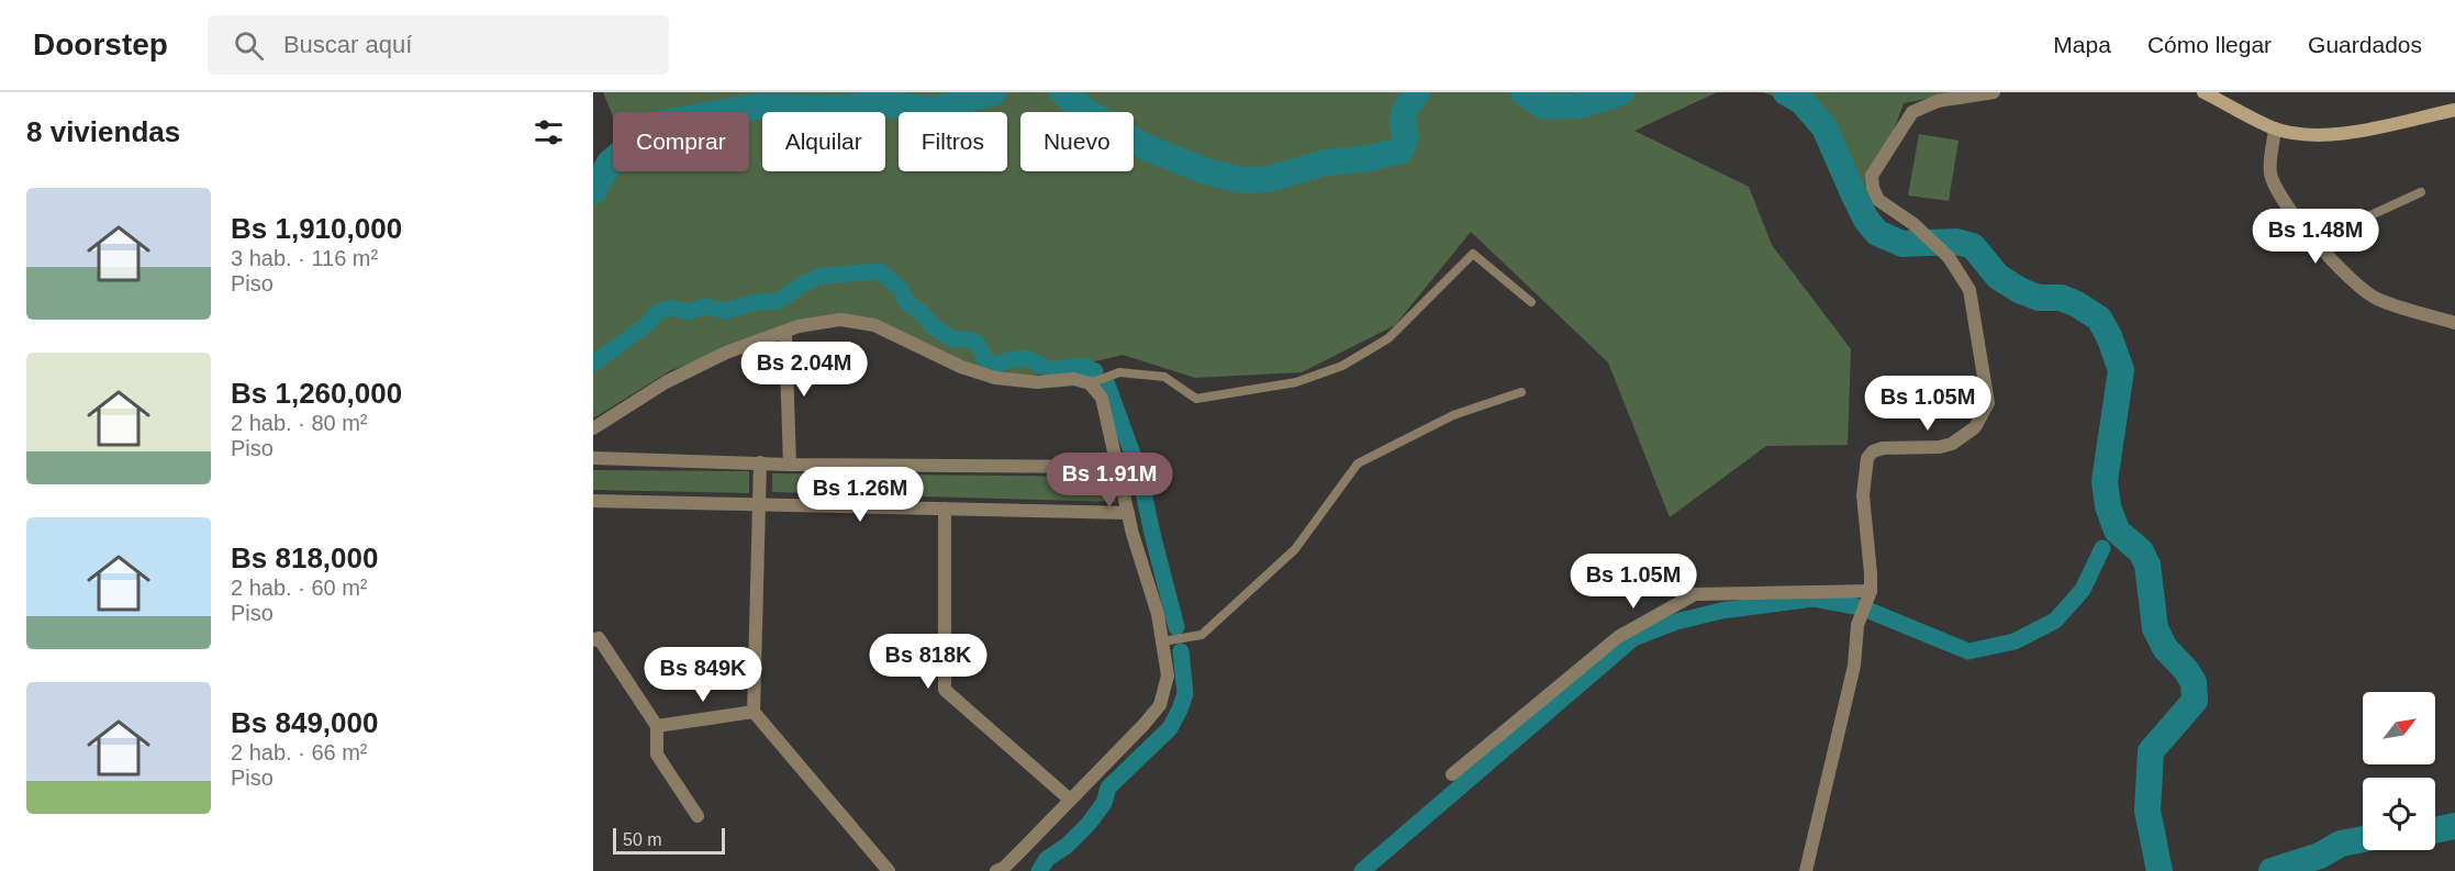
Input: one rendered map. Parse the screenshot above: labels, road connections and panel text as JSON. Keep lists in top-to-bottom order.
{
  "scale_bar": "50 m",
  "north": "top right",
  "page": {
    "header": "Doorstep",
    "search": "Buscar aquí",
    "nav": ["Mapa", "Cómo llegar", "Guardados"],
    "heading": "8 viviendas",
    "chip": [
      "Comprar",
      "Alquilar",
      "Filtros",
      "Nuevo"
    ],
    "list": [
      {
        "name": "Bs 1,910,000",
        "note": "3 hab. · 116 m² · Piso"
      },
      {
        "name": "Bs 1,260,000",
        "note": "2 hab. · 80 m² · Piso"
      },
      {
        "name": "Bs 818,000",
        "note": "2 hab. · 60 m² · Piso"
      },
      {
        "name": "Bs 849,000",
        "note": "2 hab. · 66 m² · Piso"
      }
    ],
    "price": [
      "Bs 1.48M",
      "Bs 2.04M",
      "Bs 1.05M",
      "Bs 1.91M",
      "Bs 1.26M",
      "Bs 1.05M",
      "Bs 818K",
      "Bs 849K"
    ],
    "scale": "50 m"
  }
}
